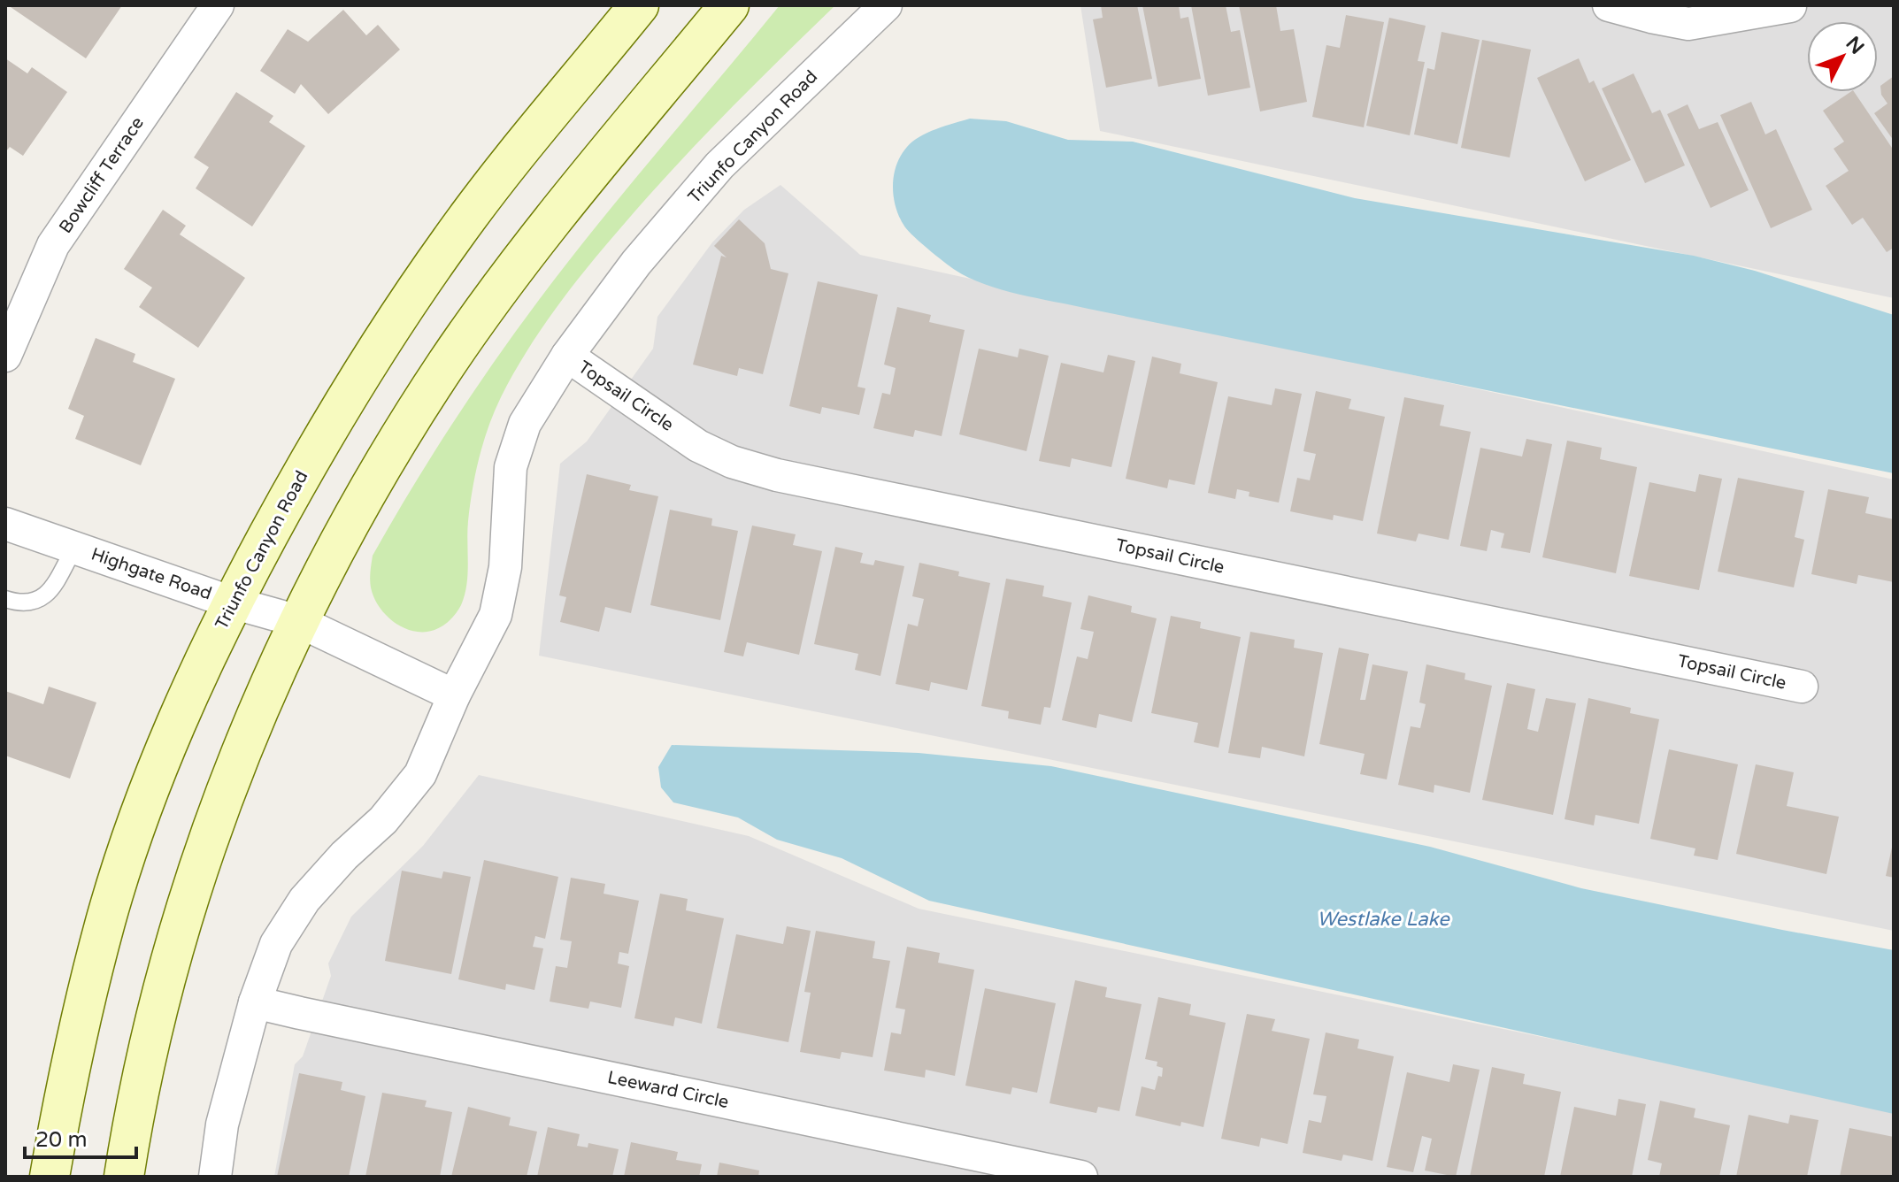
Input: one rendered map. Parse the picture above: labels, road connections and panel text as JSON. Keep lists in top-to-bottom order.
{
  "streets": {
    "street": [
      "Triunfo Canyon Road",
      "Bowcliff Terrace",
      "Topsail Circle",
      "Highgate Road",
      "Leeward Circle"
    ]
  },
  "crossings": [
    ["Triunfo Canyon Road", "Topsail Circle"],
    ["Triunfo Canyon Road", "Highgate Road"],
    ["Triunfo Canyon Road", "Leeward Circle"]
  ],
  "water": ["Westlake Lake"],
  "scale_bar": "20 m",
  "north": "top right"
}
